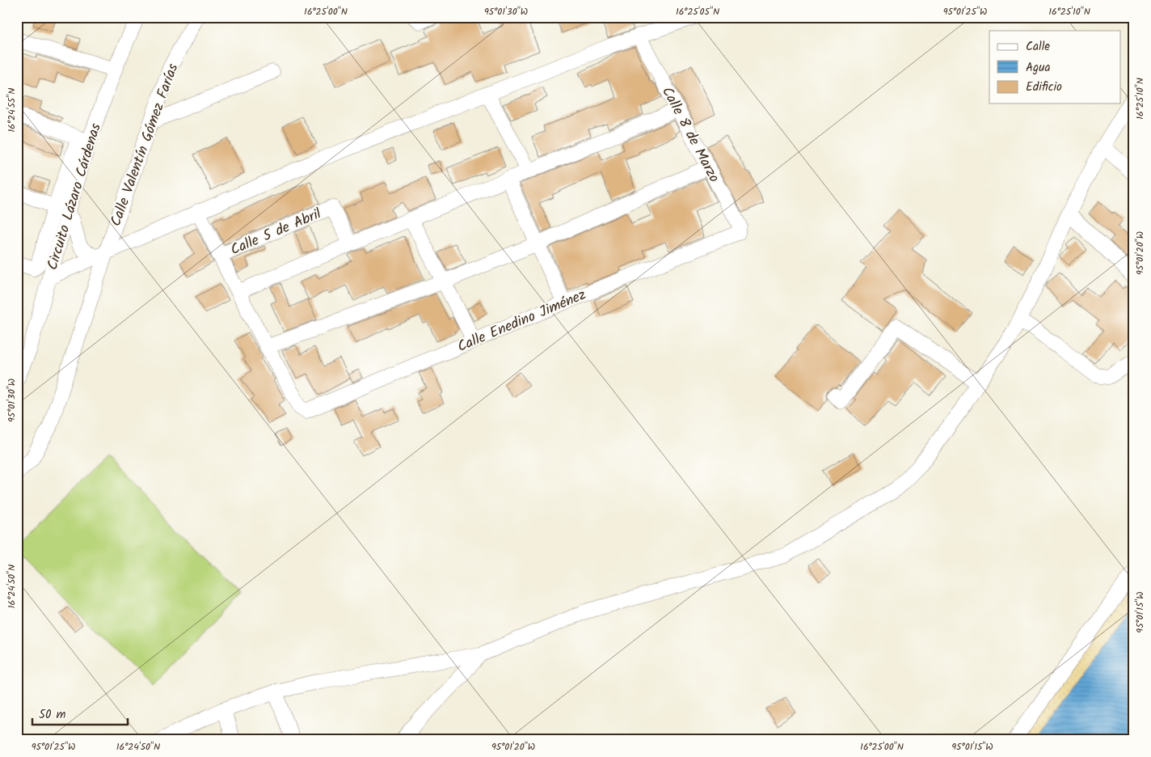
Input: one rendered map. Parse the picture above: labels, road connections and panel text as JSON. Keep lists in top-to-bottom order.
{
  "streets": {
    "street": [
      "Calle 8 de Marzo",
      "Calle Valentín Gómez Farías",
      "Circuito Lázaro Cárdenas",
      "Calle 5 de Abril",
      "Calle Enedino Jiménez"
    ]
  },
  "crossings": [
    ["Calle 8 de Marzo", "Calle Enedino Jiménez"]
  ],
  "legend": ["Calle", "Agua", "Edificio"],
  "scale_bar": "50 m",
  "coordinates": [
    "16°25'00\"N",
    "95°01'30\"W",
    "16°25'05\"N",
    "95°01'25\"W",
    "16°25'10\"N",
    "16°24'55\"N",
    "95°01'20\"W",
    "16°24'50\"N",
    "95°01'15\"W"
  ]
}
